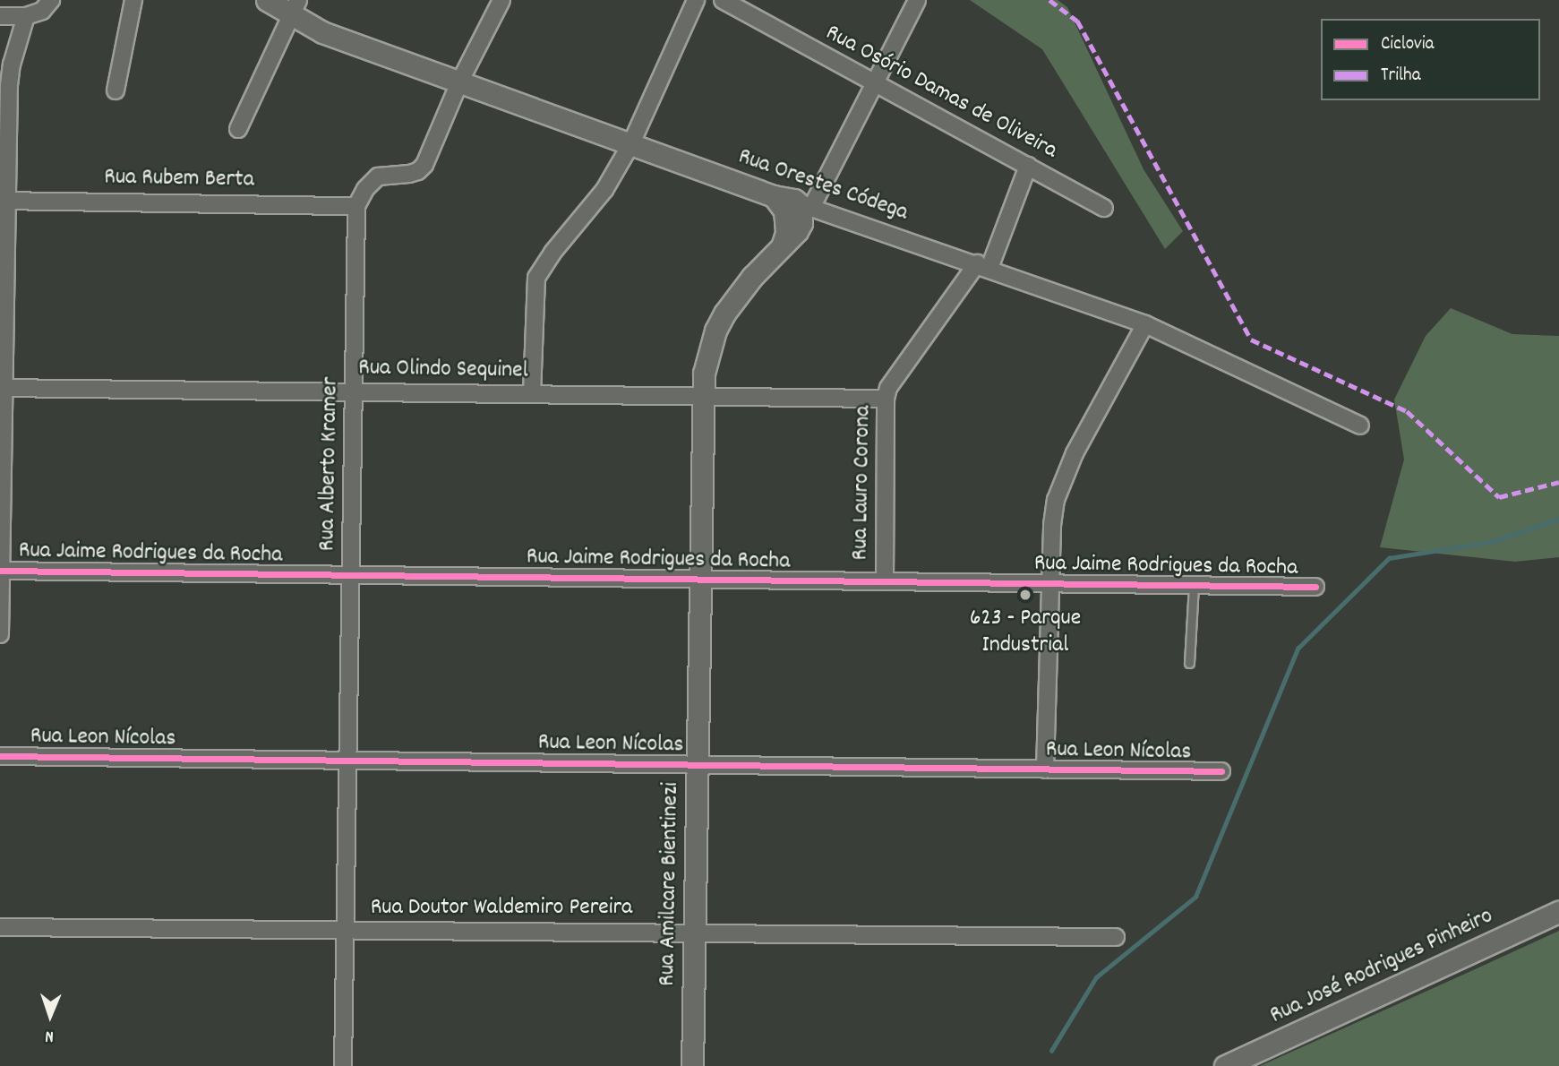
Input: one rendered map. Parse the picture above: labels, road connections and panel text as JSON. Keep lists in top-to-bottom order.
{
  "streets": {
    "main road": ["Rua Orestes Códega", "Rua Amilcare Bientinezi", "Rua José Rodrigues Pinheiro"],
    "street": [
      "Rua Osório Damas de Oliveira",
      "Rua Rubem Berta",
      "Rua Olindo Sequinel",
      "Rua Alberto Kramer",
      "Rua Lauro Corona",
      "Rua Jaime Rodrigues da Rocha",
      "Rua Leon Nícolas",
      "Rua Doutor Waldemiro Pereira"
    ]
  },
  "crossings": [
    ["Rua Osório Damas de Oliveira", "Rua Lauro Corona"],
    ["Rua Osório Damas de Oliveira", "Rua Amilcare Bientinezi"],
    ["Rua Rubem Berta", "Rua Alberto Kramer"],
    ["Rua Orestes Códega", "Rua Lauro Corona"],
    ["Rua Orestes Códega", "Rua Amilcare Bientinezi"],
    ["Rua Olindo Sequinel", "Rua Alberto Kramer"],
    ["Rua Olindo Sequinel", "Rua Lauro Corona"],
    ["Rua Olindo Sequinel", "Rua Amilcare Bientinezi"],
    ["Rua Alberto Kramer", "Rua Jaime Rodrigues da Rocha"],
    ["Rua Alberto Kramer", "Rua Leon Nícolas"],
    ["Rua Alberto Kramer", "Rua Doutor Waldemiro Pereira"],
    ["Rua Lauro Corona", "Rua Jaime Rodrigues da Rocha"],
    ["Rua Jaime Rodrigues da Rocha", "Rua Amilcare Bientinezi"],
    ["Rua Leon Nícolas", "Rua Amilcare Bientinezi"],
    ["Rua Amilcare Bientinezi", "Rua Doutor Waldemiro Pereira"]
  ],
  "places": ["623 - Parque Industrial"],
  "legend": ["Ciclovia", "Trilha"],
  "north": "bottom"
}
